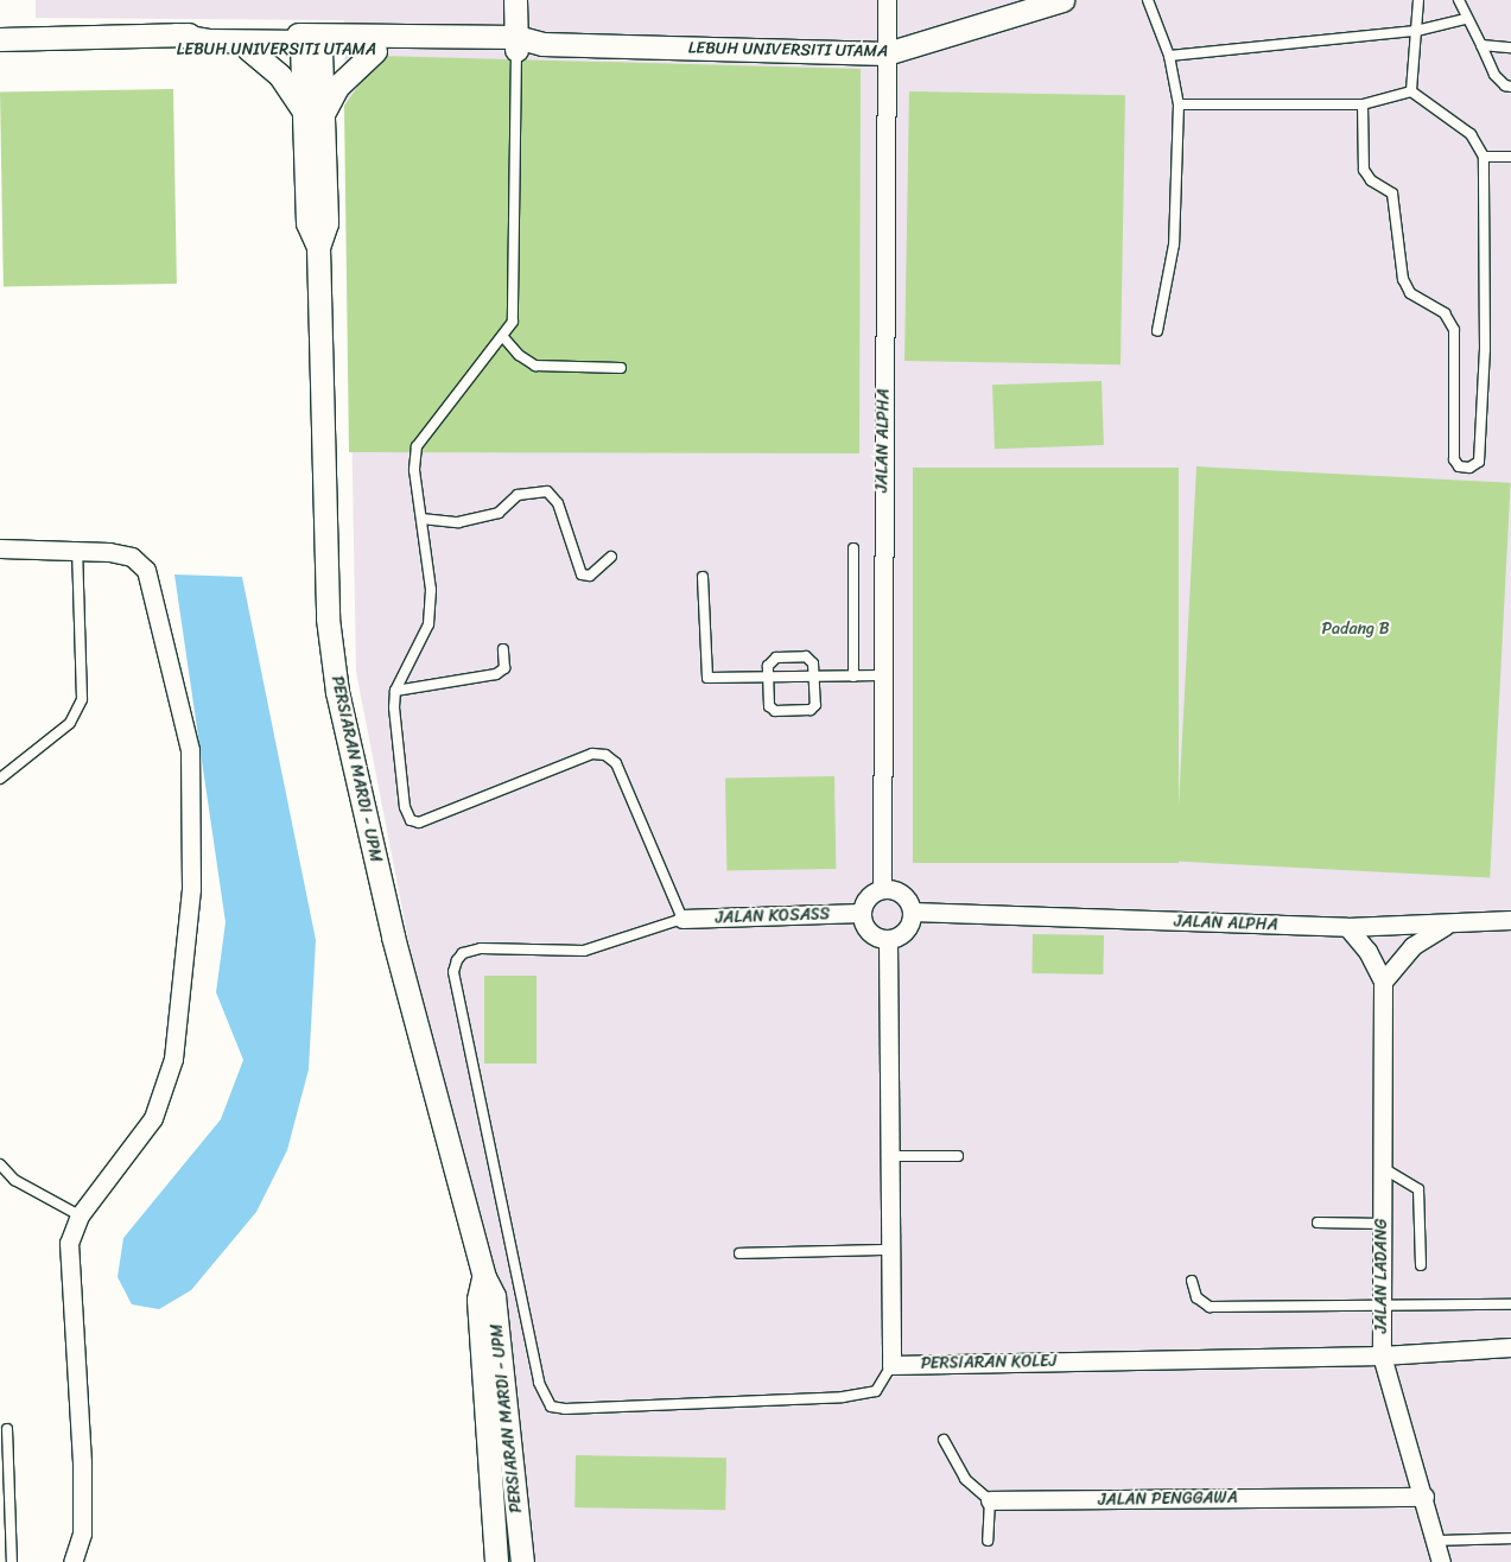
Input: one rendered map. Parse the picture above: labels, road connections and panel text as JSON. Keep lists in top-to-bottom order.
{
  "streets": {
    "street": [
      "LEBUH UNIVERSITI UTAMA",
      "JALAN ALPHA",
      "PERSIARAN MARDI - UPM",
      "JALAN KOSASS",
      "JALAN LADANG",
      "PERSIARAN KOLEJ",
      "JALAN PENGGAWA"
    ]
  },
  "crossings": [
    ["LEBUH UNIVERSITI UTAMA", "JALAN ALPHA"],
    ["LEBUH UNIVERSITI UTAMA", "PERSIARAN MARDI - UPM"],
    ["JALAN ALPHA", "JALAN KOSASS"],
    ["JALAN ALPHA", "JALAN LADANG"],
    ["JALAN LADANG", "PERSIARAN KOLEJ"],
    ["JALAN LADANG", "JALAN PENGGAWA"]
  ],
  "parks": ["Padang B"]
}
